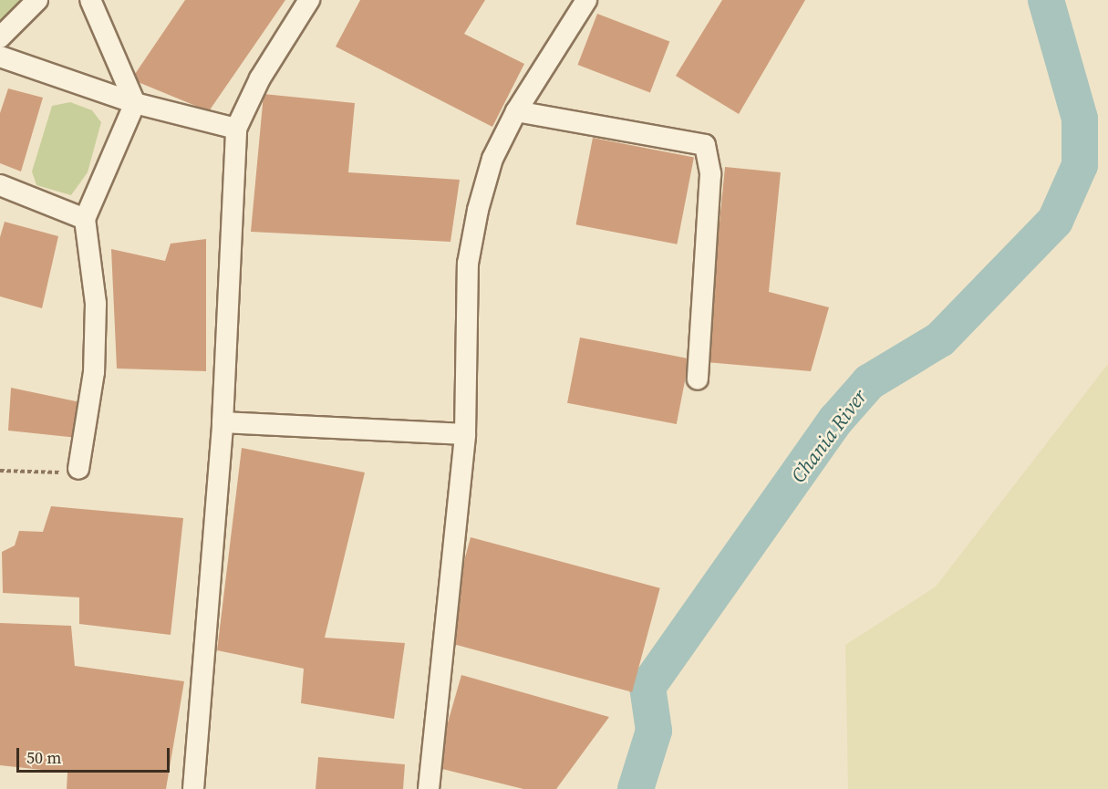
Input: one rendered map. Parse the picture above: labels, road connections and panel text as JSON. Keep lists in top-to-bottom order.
{
  "water": ["Chania River"],
  "scale_bar": "50 m"
}
